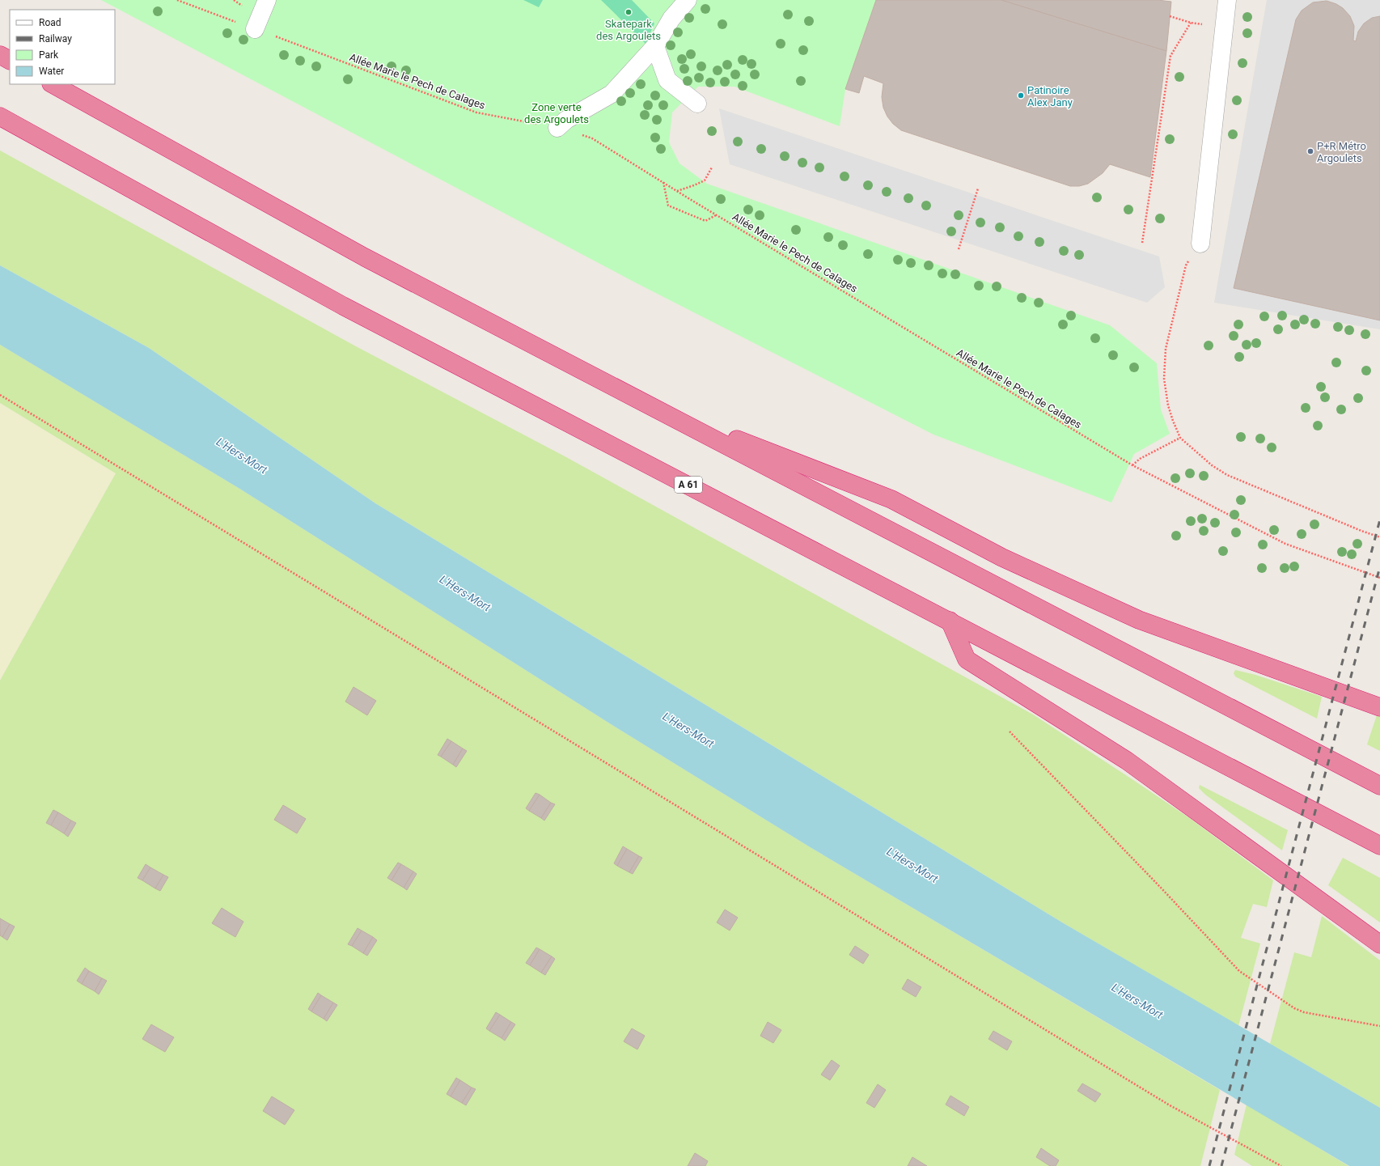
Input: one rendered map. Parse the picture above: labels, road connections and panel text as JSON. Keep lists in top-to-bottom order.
{
  "streets": {
    "highway": ["A 61"],
    "path": ["Allée Marie le Pech de Calages"]
  },
  "water": ["L'Hers-Mort"],
  "parks": ["Zone verte des Argoulets"],
  "places": ["Skatepark des Argoulets", "Patinoire Alex Jany", "P+R Métro Argoulets"],
  "legend": [
    "Road",
    "Railway",
    "Park",
    "Water"
  ]
}
